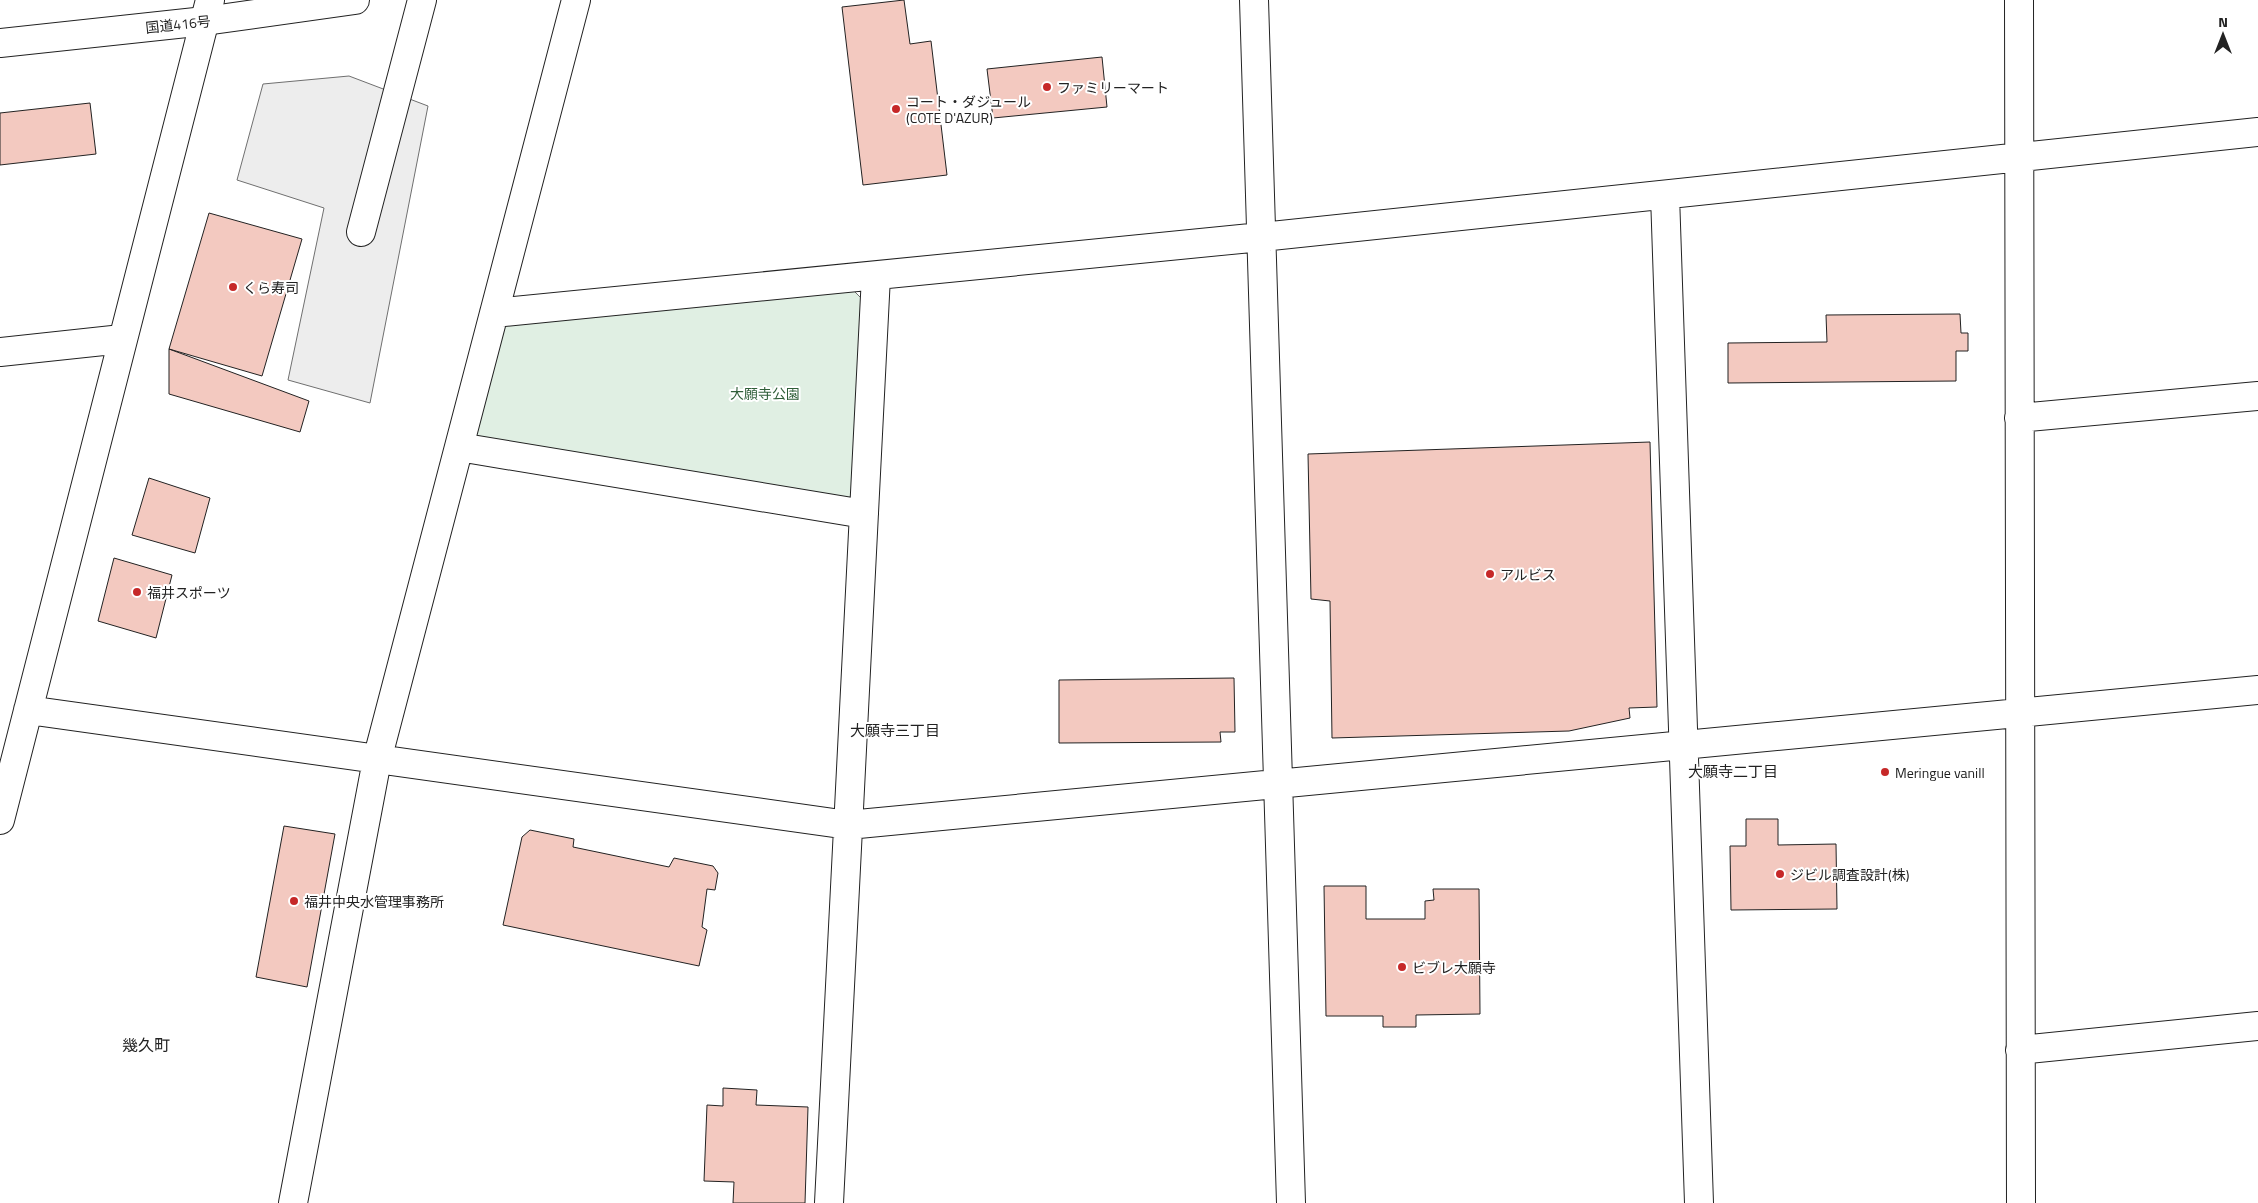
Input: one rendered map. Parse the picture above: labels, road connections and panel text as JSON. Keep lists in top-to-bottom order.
{
  "streets": {
    "main road": ["国道416号"]
  },
  "districts": ["大願寺三丁目", "大願寺二丁目", "幾久町"],
  "parks": ["大願寺公園"],
  "places": [
    "ファミリーマート",
    "コート・ダジュール (COTE D'AZUR)",
    "くら寿司",
    "アルビス",
    "福井スポーツ",
    "Meringue vanill",
    "ジビル調査設計(株)",
    "福井中央水管理事務所",
    "ビブレ大願寺"
  ],
  "north": "top"
}
